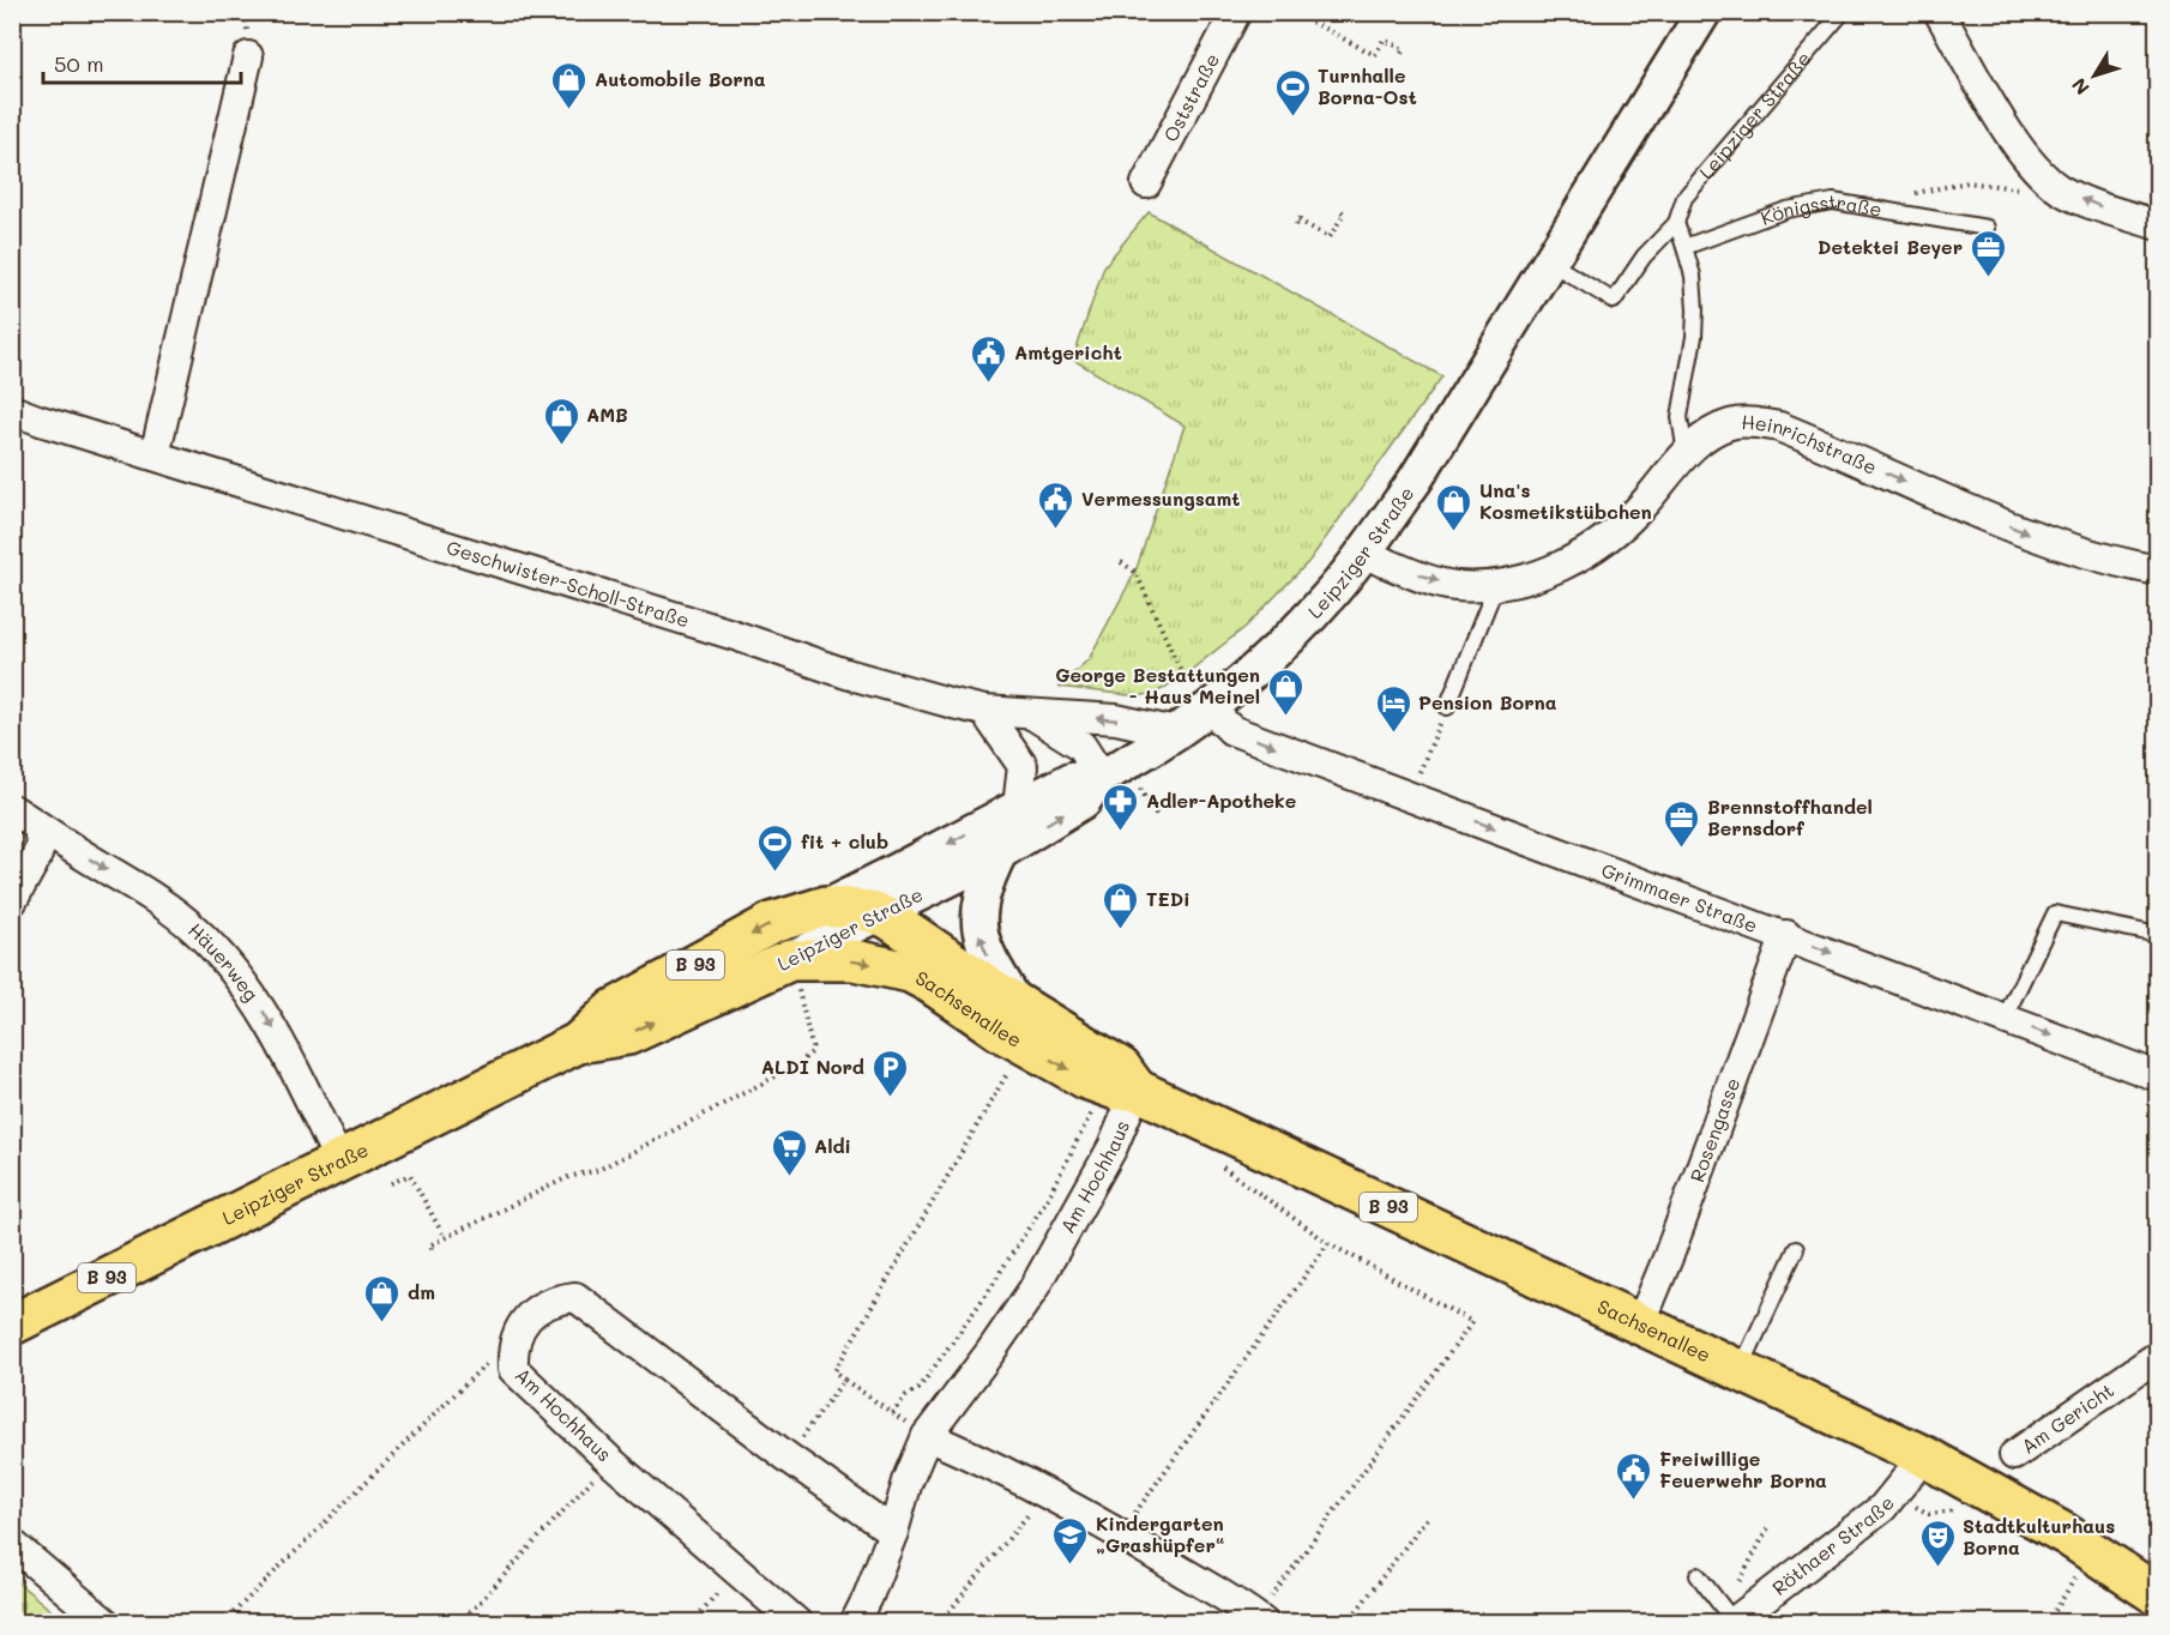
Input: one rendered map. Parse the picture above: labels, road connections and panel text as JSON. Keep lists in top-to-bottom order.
{
  "streets": {
    "main road": ["Leipziger Straße", "B 93", "Sachsenallee"],
    "street": [
      "Oststraße",
      "Heinrichstraße",
      "Geschwister-Scholl-Straße",
      "Grimmaer Straße",
      "Häuerweg",
      "Rosengasse",
      "Am Hochhaus",
      "Am Gericht",
      "Röthaer Straße"
    ],
    "lane": ["Königsstraße"]
  },
  "crossings": [
    ["Leipziger Straße", "Heinrichstraße"],
    ["Leipziger Straße", "Geschwister-Scholl-Straße"],
    ["Leipziger Straße", "Grimmaer Straße"],
    ["Leipziger Straße", "Häuerweg"],
    ["Leipziger Straße", "B 93"],
    ["Leipziger Straße", "Sachsenallee"],
    ["Grimmaer Straße", "Rosengasse"],
    ["B 93", "Sachsenallee"],
    ["Sachsenallee", "Rosengasse"],
    ["Sachsenallee", "Am Hochhaus"],
    ["Sachsenallee", "Röthaer Straße"]
  ],
  "one_way": ["Heinrichstraße", "Grimmaer Straße", "Häuerweg"],
  "places": {
    "shop": [
      "Automobile Borna",
      "AMB",
      "Una's Kosmetikstübchen",
      "George Bestattungen - Haus Meinel",
      "TEDi",
      "dm"
    ],
    "sports": ["Turnhalle Borna-Ost", "fit + club"],
    "office": ["Detektei Beyer", "Brennstoffhandel Bernsdorf"],
    "public building": ["Amtgericht", "Vermessungsamt", "Freiwillige Feuerwehr Borna"],
    "hotel": ["Pension Borna"],
    "pharmacy": ["Adler-Apotheke"],
    "parking": ["ALDI Nord"],
    "supermarket": ["Aldi"],
    "school or university": ["Kindergarten „Grashüpfer“"],
    "theatre": ["Stadtkulturhaus Borna"]
  },
  "scale_bar": "50 m",
  "north": "bottom left"
}
